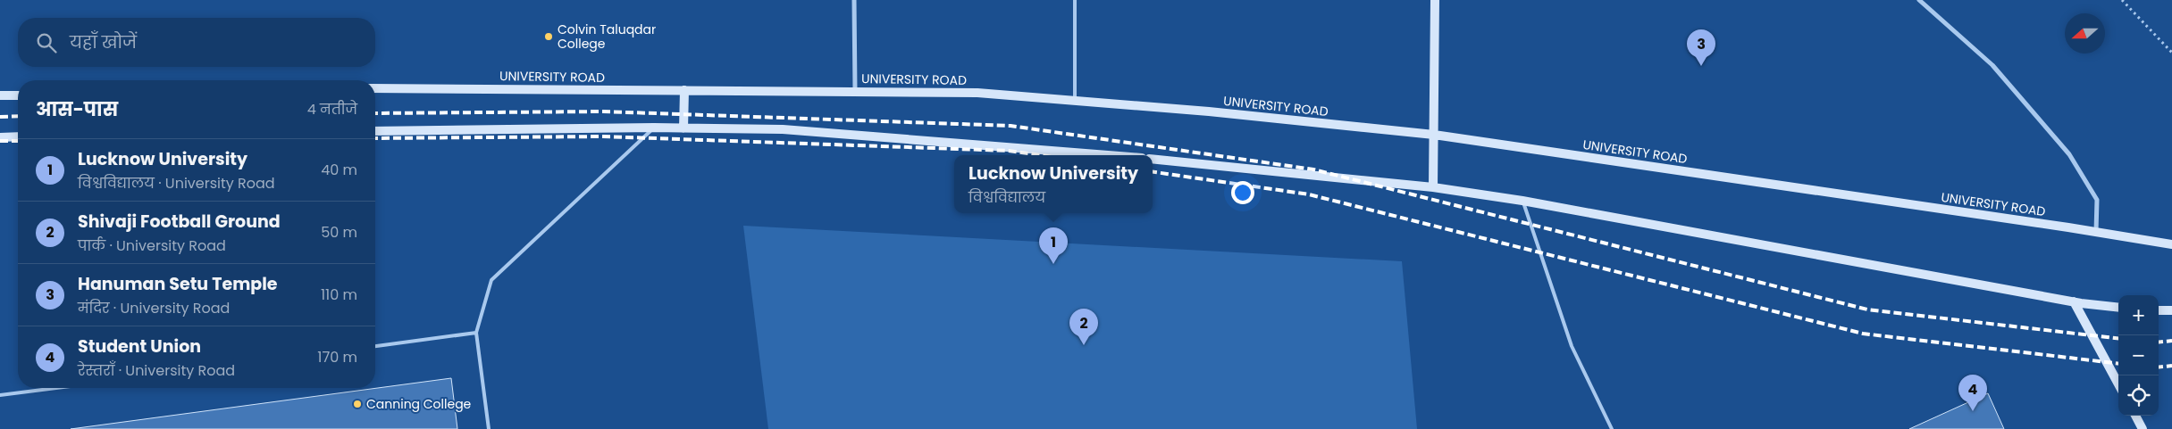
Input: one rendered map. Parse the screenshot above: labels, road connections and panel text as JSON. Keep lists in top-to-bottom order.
{
  "streets": {
    "main road": ["UNIVERSITY ROAD"]
  },
  "places": ["Colvin Taluqdar College", "Canning College"],
  "north": "left",
  "page": {
    "search": "यहाँ खोजें",
    "pins": [
      "3",
      "1",
      "2",
      "4"
    ],
    "heading": ["आस-पास", "4 नतीजे"],
    "list": [
      {
        "mark": "1",
        "name": "Lucknow University",
        "note": "विश्वविद्यालय · University Road",
        "value": "40 m"
      },
      {
        "mark": "2",
        "name": "Shivaji Football Ground",
        "note": "पार्क · University Road",
        "value": "50 m"
      },
      {
        "mark": "3",
        "name": "Hanuman Setu Temple",
        "note": "मंदिर · University Road",
        "value": "110 m"
      },
      {
        "mark": "4",
        "name": "Student Union",
        "note": "रेस्तराँ · University Road",
        "value": "170 m"
      }
    ],
    "popup": ["Lucknow University", "विश्वविद्यालय"],
    "map_buttons": ["+", "−"]
  }
}
